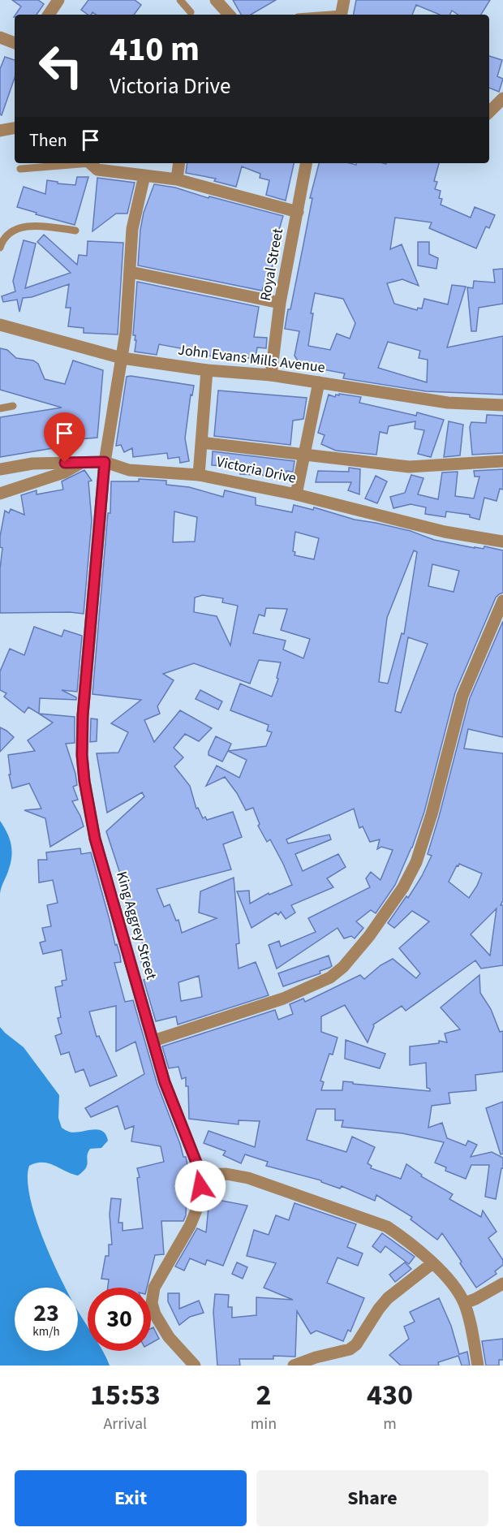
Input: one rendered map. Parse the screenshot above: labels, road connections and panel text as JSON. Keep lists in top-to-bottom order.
{
  "streets": {
    "street": [
      "Royal Street",
      "John Evans Mills Avenue",
      "Victoria Drive",
      "King Aggrey Street"
    ]
  },
  "crossings": [
    ["Royal Street", "John Evans Mills Avenue"],
    ["John Evans Mills Avenue", "King Aggrey Street"],
    ["Victoria Drive", "King Aggrey Street"]
  ],
  "page": {
    "turn": ["410 m", "Victoria Drive"],
    "then": "Then",
    "speed": "23 km/h",
    "limit": "30",
    "eta": [
      "15:53",
      "Arrival",
      "2",
      "min",
      "430",
      "m"
    ],
    "buttons": ["Exit", "Share"]
  }
}
